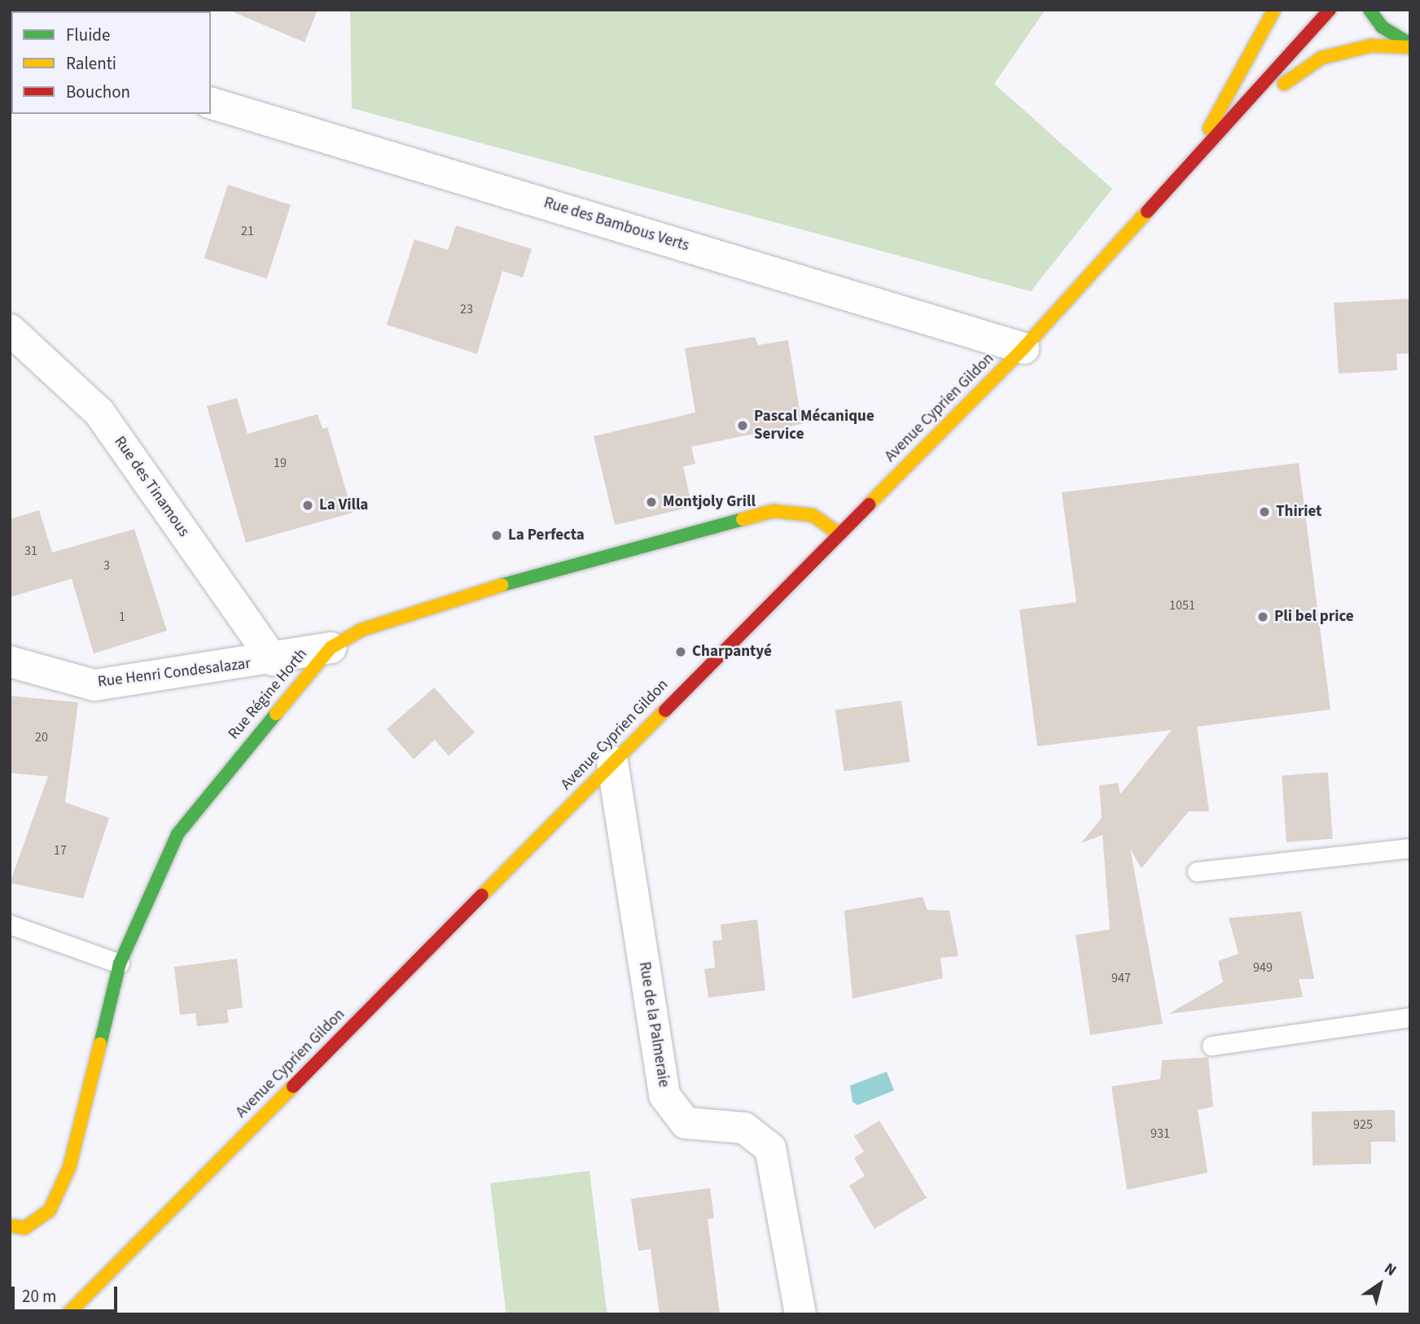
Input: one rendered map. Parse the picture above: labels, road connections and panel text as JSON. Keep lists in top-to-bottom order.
{
  "streets": {
    "street": [
      "Rue des Bambous Verts",
      "Avenue Cyprien Gildon",
      "Rue des Tinamous",
      "Rue Henri Condesalazar",
      "Rue Régine Horth",
      "Rue de la Palmeraie"
    ]
  },
  "crossings": [
    ["Rue des Bambous Verts", "Avenue Cyprien Gildon"],
    ["Avenue Cyprien Gildon", "Rue Régine Horth"],
    ["Avenue Cyprien Gildon", "Rue de la Palmeraie"],
    ["Rue des Tinamous", "Rue Henri Condesalazar"],
    ["Rue Henri Condesalazar", "Rue Régine Horth"]
  ],
  "places": [
    "Pascal Mécanique Service",
    "Montjoly Grill",
    "La Villa",
    "Thiriet",
    "La Perfecta",
    "Pli bel price",
    "Charpantyé"
  ],
  "house_numbers": [
    "21",
    "23",
    "19",
    "31",
    "3",
    "1051",
    "1",
    "20",
    "17",
    "949",
    "947",
    "925",
    "931"
  ],
  "legend": ["Fluide", "Ralenti", "Bouchon"],
  "scale_bar": "20 m",
  "north": "top right"
}
